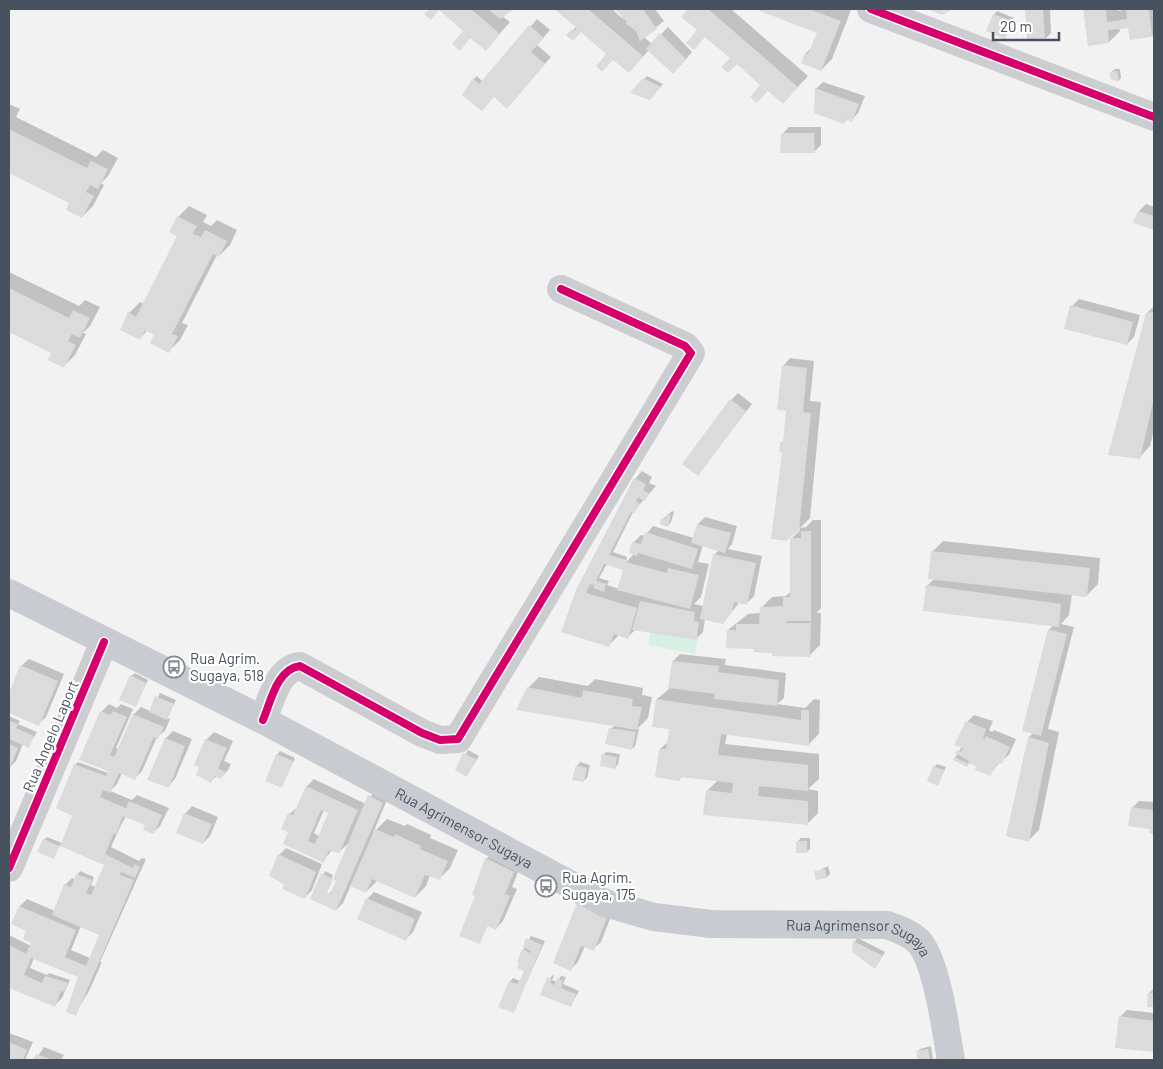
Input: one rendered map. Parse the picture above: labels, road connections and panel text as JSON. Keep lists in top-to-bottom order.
{
  "streets": {
    "main road": ["Rua Agrimensor Sugaya"],
    "street": ["Rua Angelo Laport"]
  },
  "crossings": [
    ["Rua Angelo Laport", "Rua Agrimensor Sugaya"]
  ],
  "places": {
    "bus stop": ["Rua Agrim. Sugaya, 518", "Rua Agrim. Sugaya, 175"]
  },
  "scale_bar": "20 m"
}
